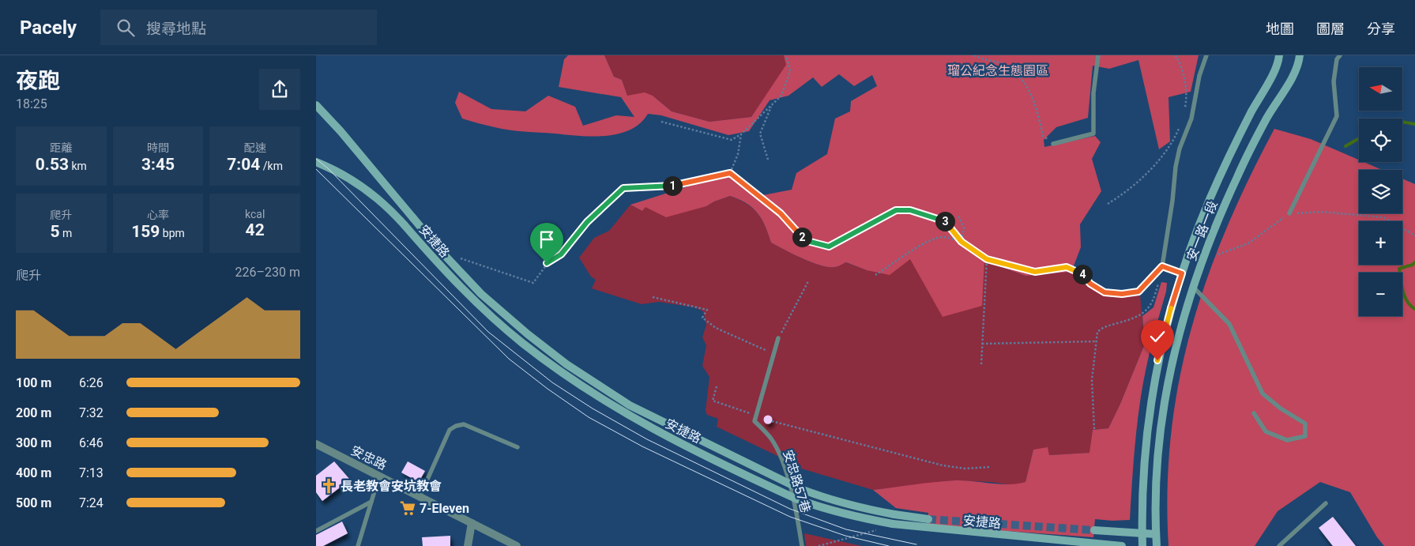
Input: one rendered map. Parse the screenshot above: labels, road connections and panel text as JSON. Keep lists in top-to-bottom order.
{
  "streets": {
    "street": ["安一路一段", "安捷路", "安忠路"],
    "lane": ["安忠路57巷"]
  },
  "parks": ["瑠公紀念生態園區"],
  "places": {
    "church": ["長老教會安坑教會"],
    "supermarket": ["7-Eleven"]
  },
  "north": "left",
  "page": {
    "header": "Pacely",
    "search": "搜尋地點",
    "nav": ["地圖", "圖層", "分享"],
    "heading": ["夜跑", "18:25"],
    "map_buttons": ["+", "−"],
    "stats": [
      ["距離", "0.53 km"],
      ["時間", "3:45"],
      ["配速", "7:04 /km"],
      ["爬升", "5 m"],
      ["心率", "159 bpm"],
      ["kcal", "42"]
    ],
    "pins": [
      "1",
      "3",
      "2",
      "4"
    ],
    "chart": ["爬升", "226–230 m"],
    "list": [
      {
        "name": "100 m",
        "note": "6:26"
      },
      {
        "name": "200 m",
        "note": "7:32"
      },
      {
        "name": "300 m",
        "note": "6:46"
      },
      {
        "name": "400 m",
        "note": "7:13"
      },
      {
        "name": "500 m",
        "note": "7:24"
      }
    ]
  }
}
